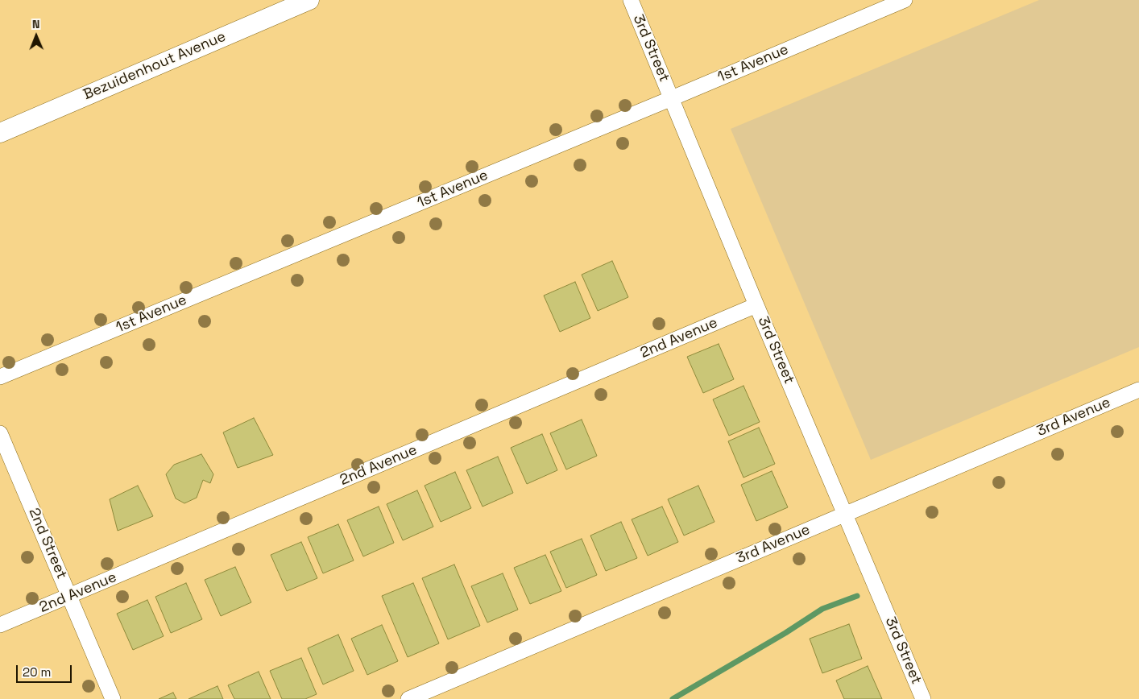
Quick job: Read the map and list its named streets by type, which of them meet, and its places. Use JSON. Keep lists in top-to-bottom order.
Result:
{
  "streets": {
    "street": [
      "3rd Street",
      "1st Avenue",
      "Bezuidenhout Avenue",
      "2nd Avenue",
      "3rd Avenue",
      "2nd Street"
    ]
  },
  "crossings": [
    ["3rd Street", "1st Avenue"],
    ["3rd Street", "2nd Avenue"],
    ["3rd Street", "3rd Avenue"],
    ["2nd Avenue", "2nd Street"]
  ],
  "scale_bar": "20 m",
  "north": "top"
}
